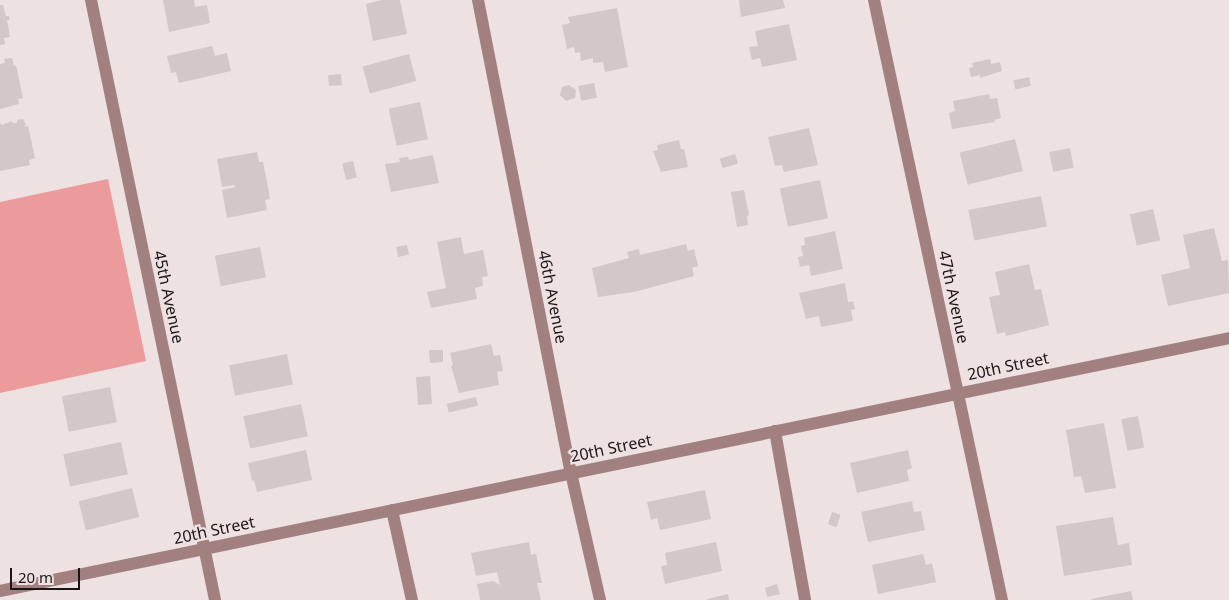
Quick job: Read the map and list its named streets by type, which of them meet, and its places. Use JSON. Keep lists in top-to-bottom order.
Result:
{
  "streets": {
    "street": [
      "45th Avenue",
      "46th Avenue",
      "47th Avenue",
      "20th Street"
    ]
  },
  "crossings": [
    ["45th Avenue", "20th Street"],
    ["46th Avenue", "20th Street"],
    ["47th Avenue", "20th Street"]
  ],
  "scale_bar": "20 m"
}
